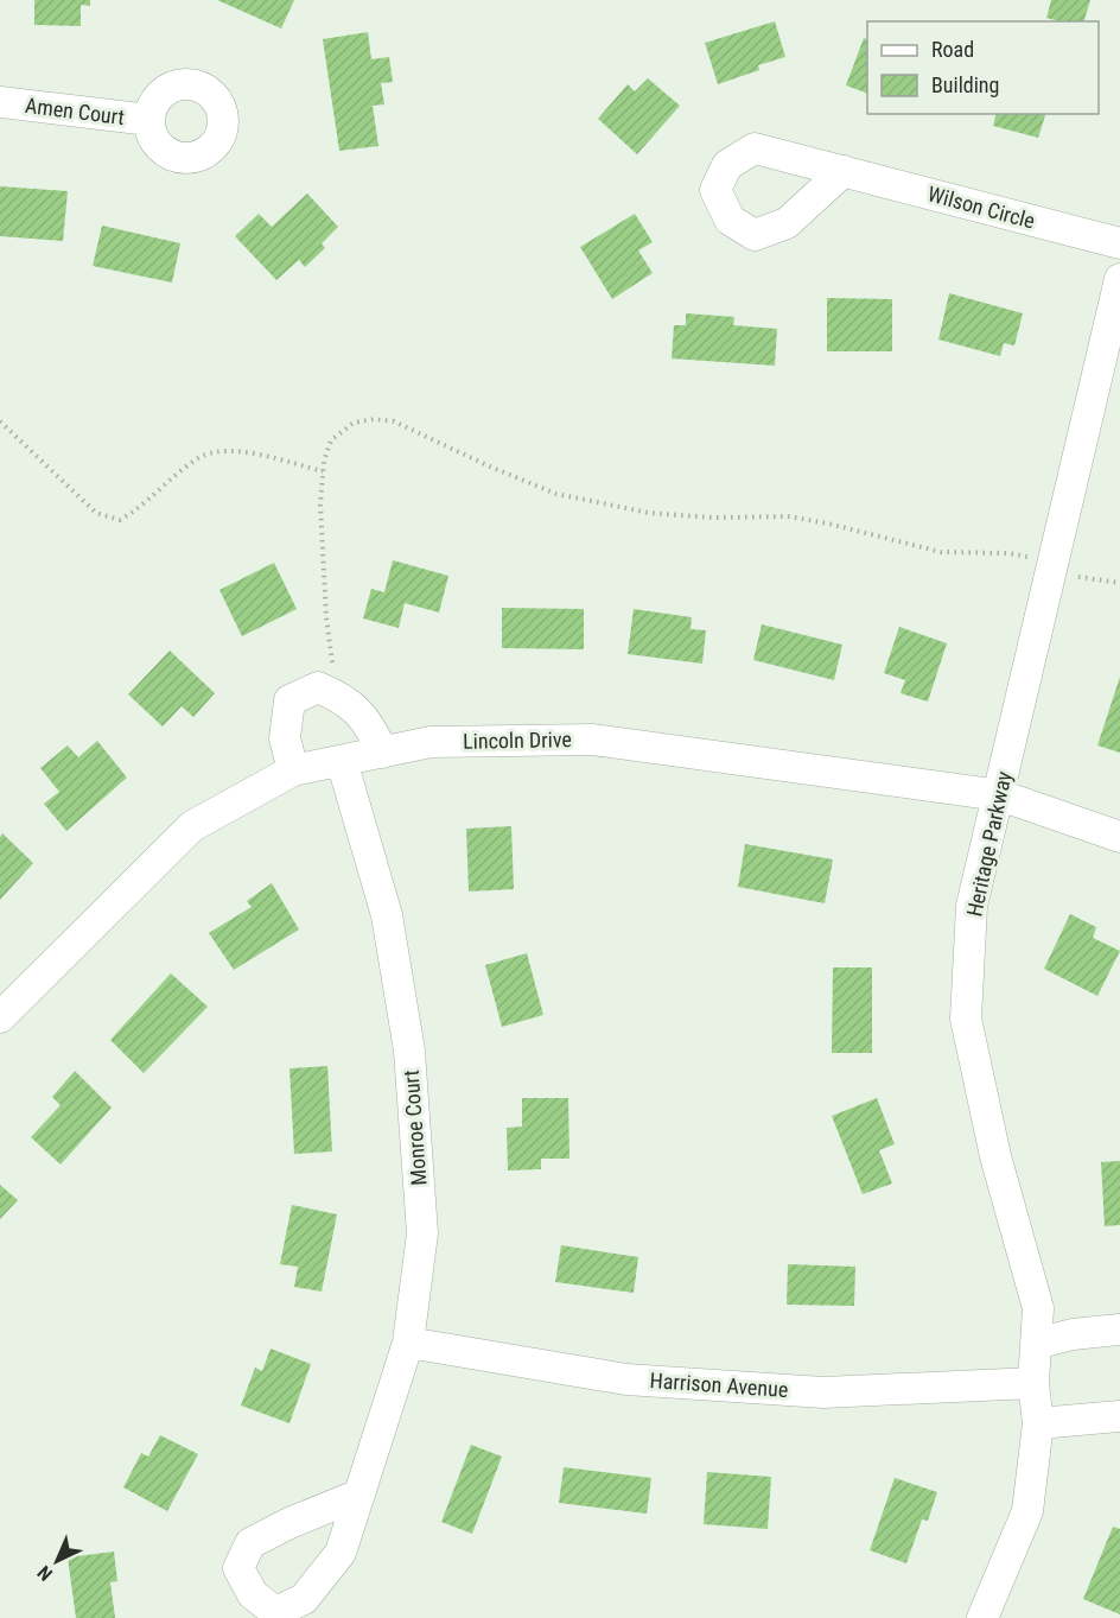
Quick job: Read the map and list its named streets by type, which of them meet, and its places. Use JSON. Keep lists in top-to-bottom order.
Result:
{
  "streets": {
    "street": [
      "Amen Court",
      "Wilson Circle",
      "Lincoln Drive",
      "Heritage Parkway",
      "Monroe Court",
      "Harrison Avenue"
    ]
  },
  "crossings": [
    ["Lincoln Drive", "Heritage Parkway"],
    ["Lincoln Drive", "Monroe Court"],
    ["Heritage Parkway", "Harrison Avenue"],
    ["Monroe Court", "Harrison Avenue"]
  ],
  "legend": ["Road", "Building"],
  "north": "bottom left"
}
